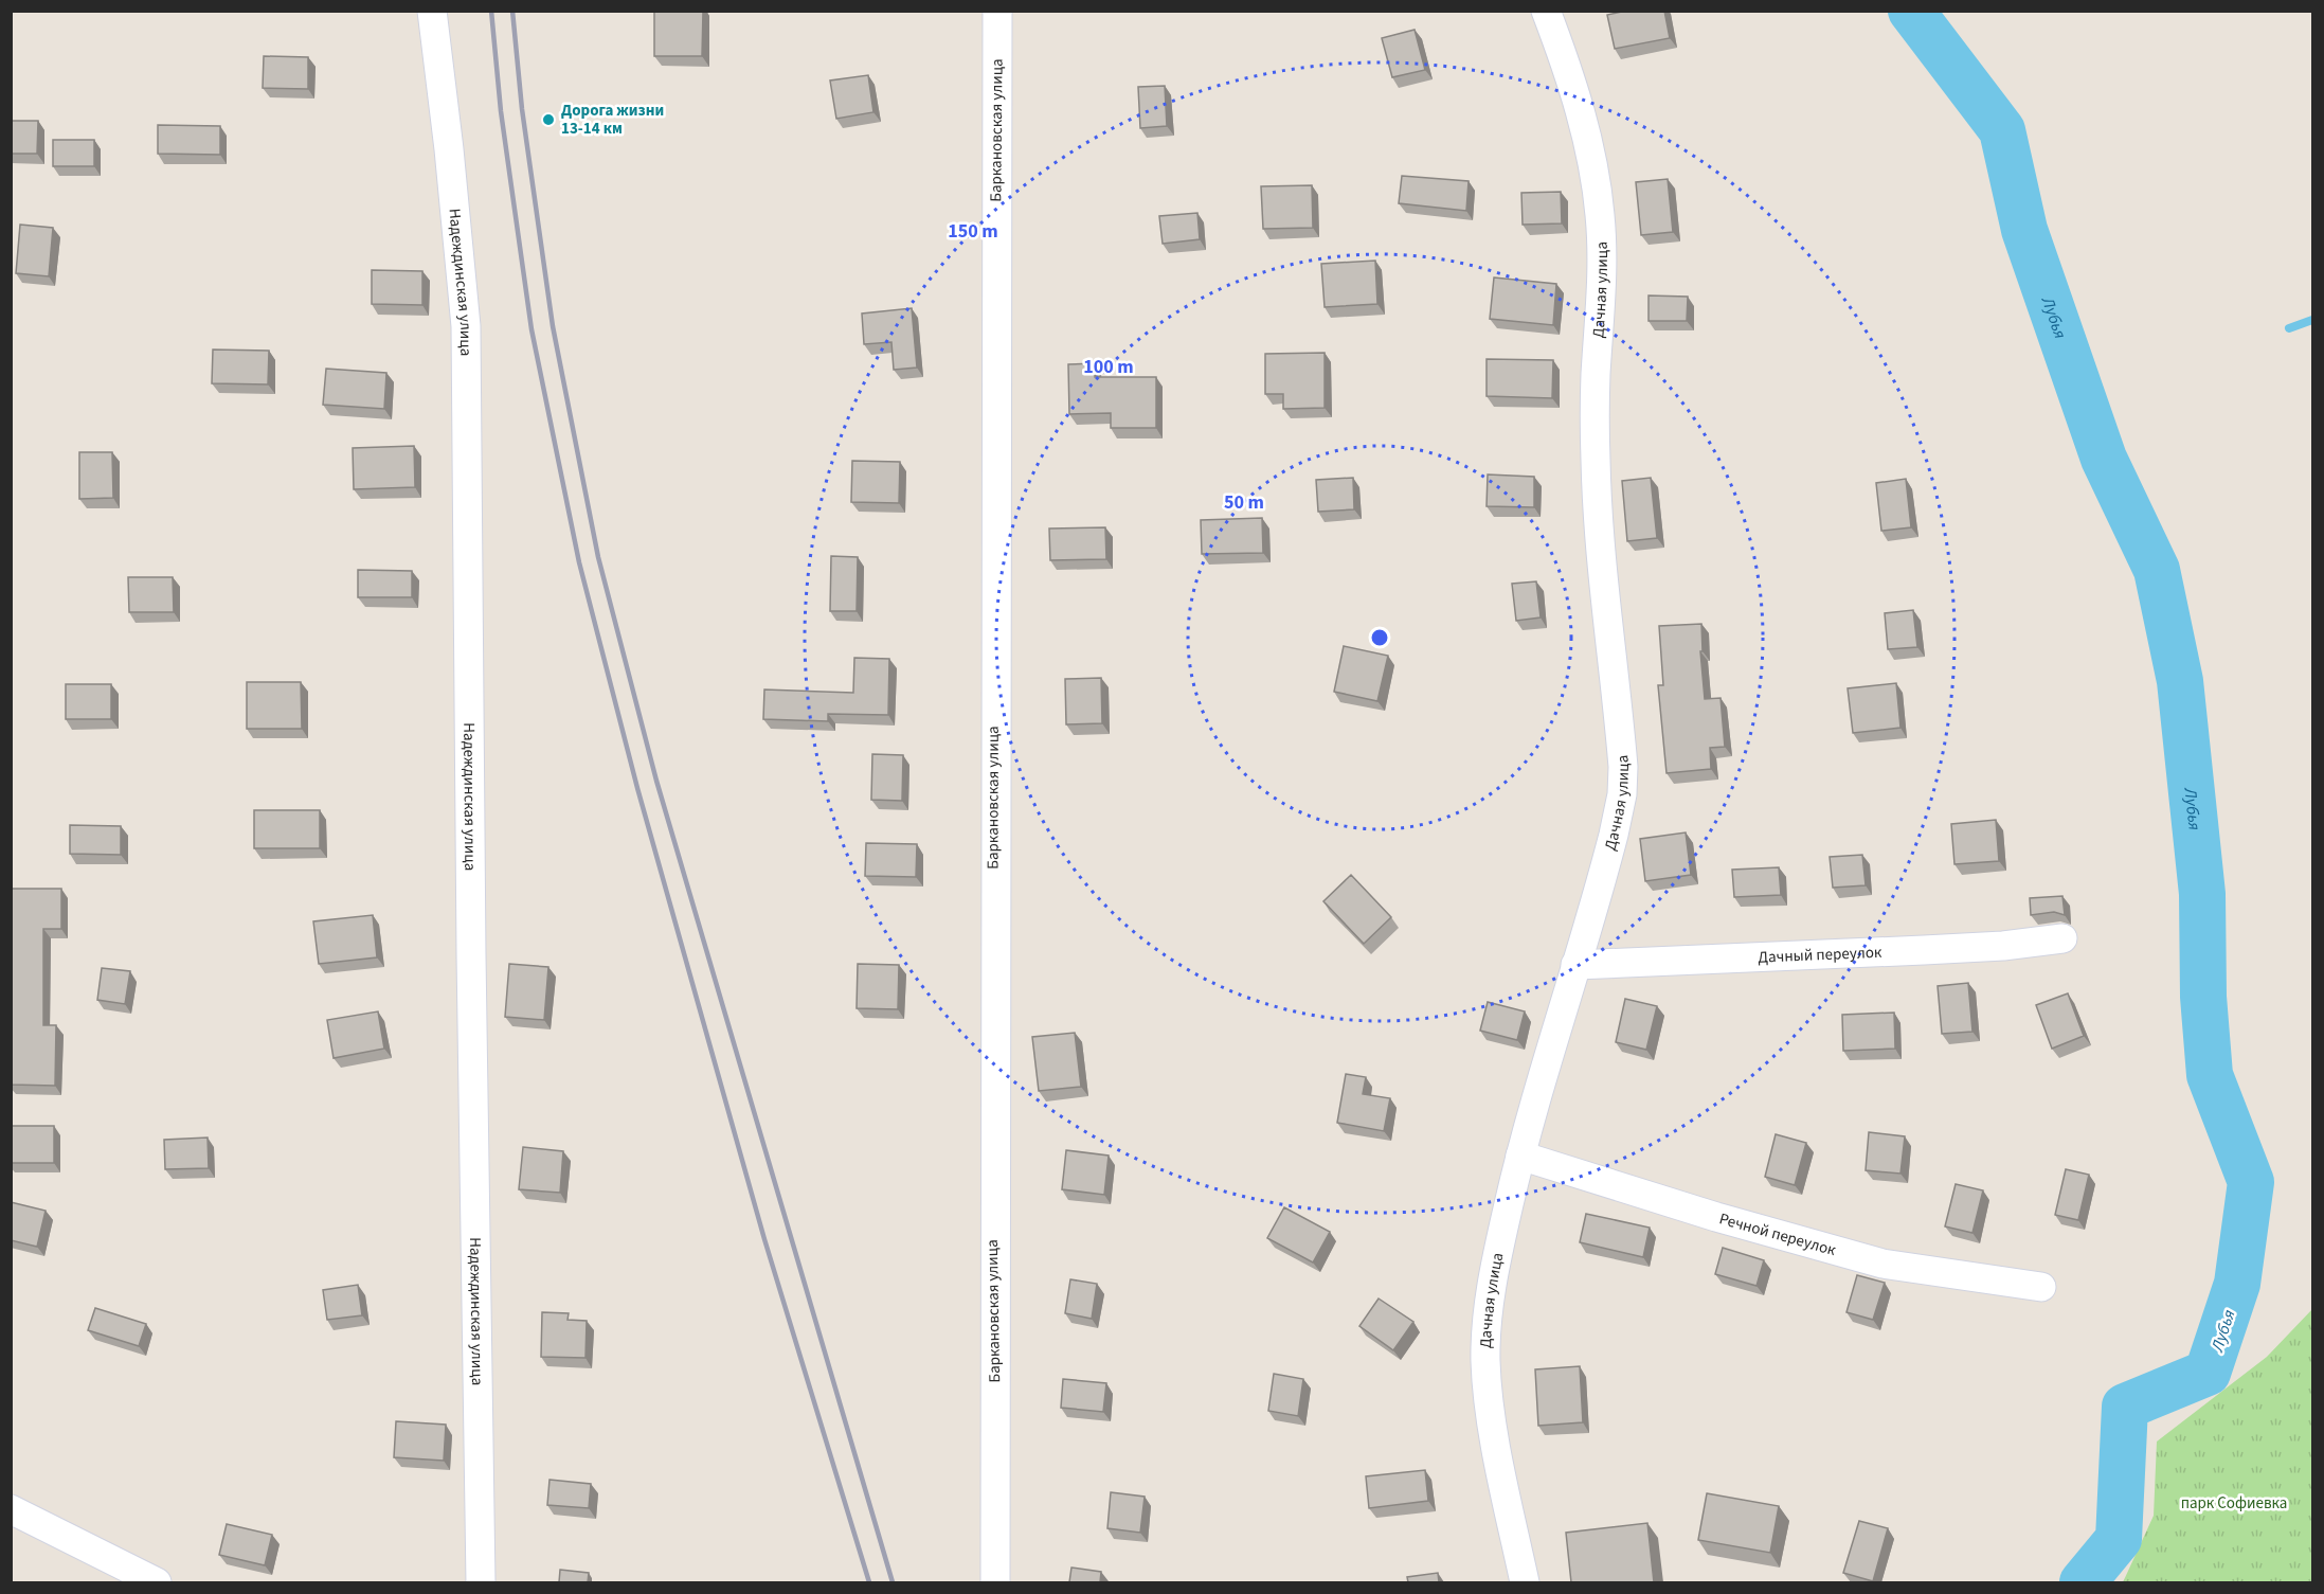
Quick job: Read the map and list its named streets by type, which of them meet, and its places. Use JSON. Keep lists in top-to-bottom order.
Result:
{
  "streets": {
    "street": [
      "Баркановская улица",
      "Надеждинская улица",
      "Дачная улица",
      "Дачный переулок",
      "Речной переулок"
    ]
  },
  "crossings": [
    ["Дачная улица", "Дачный переулок"],
    ["Дачная улица", "Речной переулок"]
  ],
  "water": ["Лубья"],
  "parks": ["парк Софиевка"],
  "places": ["Дорога жизни 13-14 км"],
  "rings": ["150 m", "100 m", "50 m"]
}
